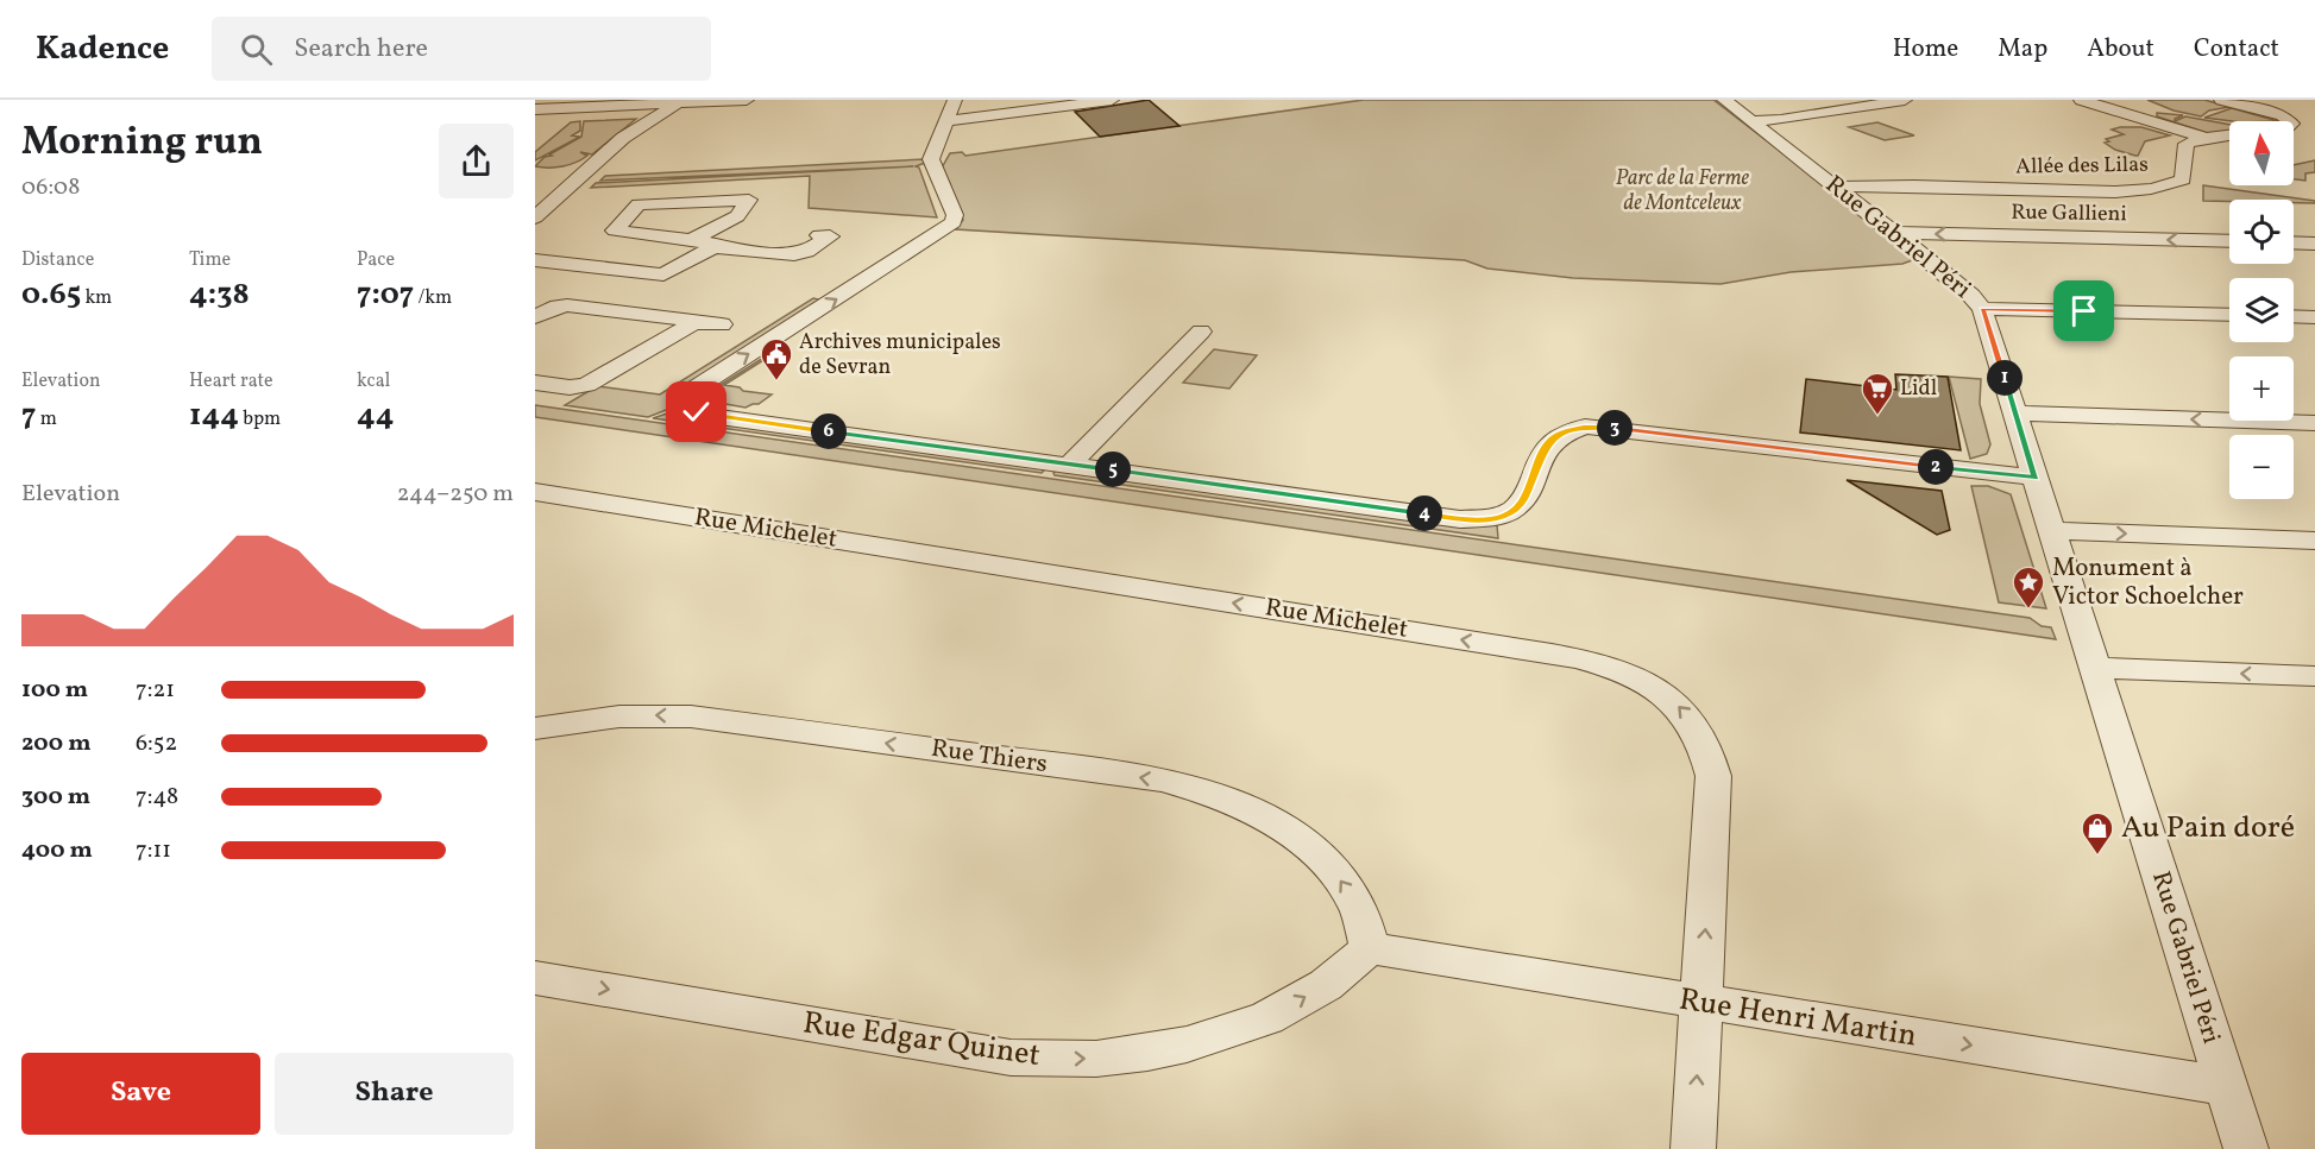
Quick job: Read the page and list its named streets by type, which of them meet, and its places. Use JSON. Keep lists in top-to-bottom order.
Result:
{
  "streets": {
    "street": [
      "Allée des Lilas",
      "Rue Gallieni",
      "Rue Gabriel Péri",
      "Rue Michelet",
      "Rue Thiers",
      "Rue Henri Martin",
      "Rue Edgar Quinet"
    ]
  },
  "crossings": [
    ["Allée des Lilas", "Rue Gabriel Péri"],
    ["Rue Gallieni", "Rue Gabriel Péri"],
    ["Rue Gabriel Péri", "Rue Henri Martin"],
    ["Rue Michelet", "Rue Henri Martin"],
    ["Rue Thiers", "Rue Henri Martin"],
    ["Rue Thiers", "Rue Edgar Quinet"],
    ["Rue Henri Martin", "Rue Edgar Quinet"]
  ],
  "one_way": [
    "Rue Michelet",
    "Rue Thiers",
    "Rue Henri Martin",
    "Rue Edgar Quinet"
  ],
  "parks": ["Parc de la Ferme de Montceleux"],
  "places": {
    "public building": ["Archives municipales de Sevran"],
    "supermarket": ["Lidl"],
    "place": ["Monument à Victor Schoelcher"],
    "shop": ["Au Pain doré"]
  },
  "north": "top",
  "page": {
    "header": "Kadence",
    "search": "Search here",
    "nav": [
      "Home",
      "Map",
      "About",
      "Contact"
    ],
    "heading": ["Morning run", "06:08"],
    "map_buttons": ["+", "−"],
    "stats": [
      ["Distance", "0.65 km"],
      ["Time", "4:38"],
      ["Pace", "7:07 /km"],
      ["Elevation", "7 m"],
      ["Heart rate", "144 bpm"],
      ["kcal", "44"]
    ],
    "pins": [
      "1",
      "3",
      "6",
      "2",
      "5",
      "4"
    ],
    "chart": ["Elevation", "244–250 m"],
    "list": [
      {
        "name": "100 m",
        "note": "7:21"
      },
      {
        "name": "200 m",
        "note": "6:52"
      },
      {
        "name": "300 m",
        "note": "7:48"
      },
      {
        "name": "400 m",
        "note": "7:11"
      }
    ],
    "buttons": ["Save", "Share"]
  }
}
